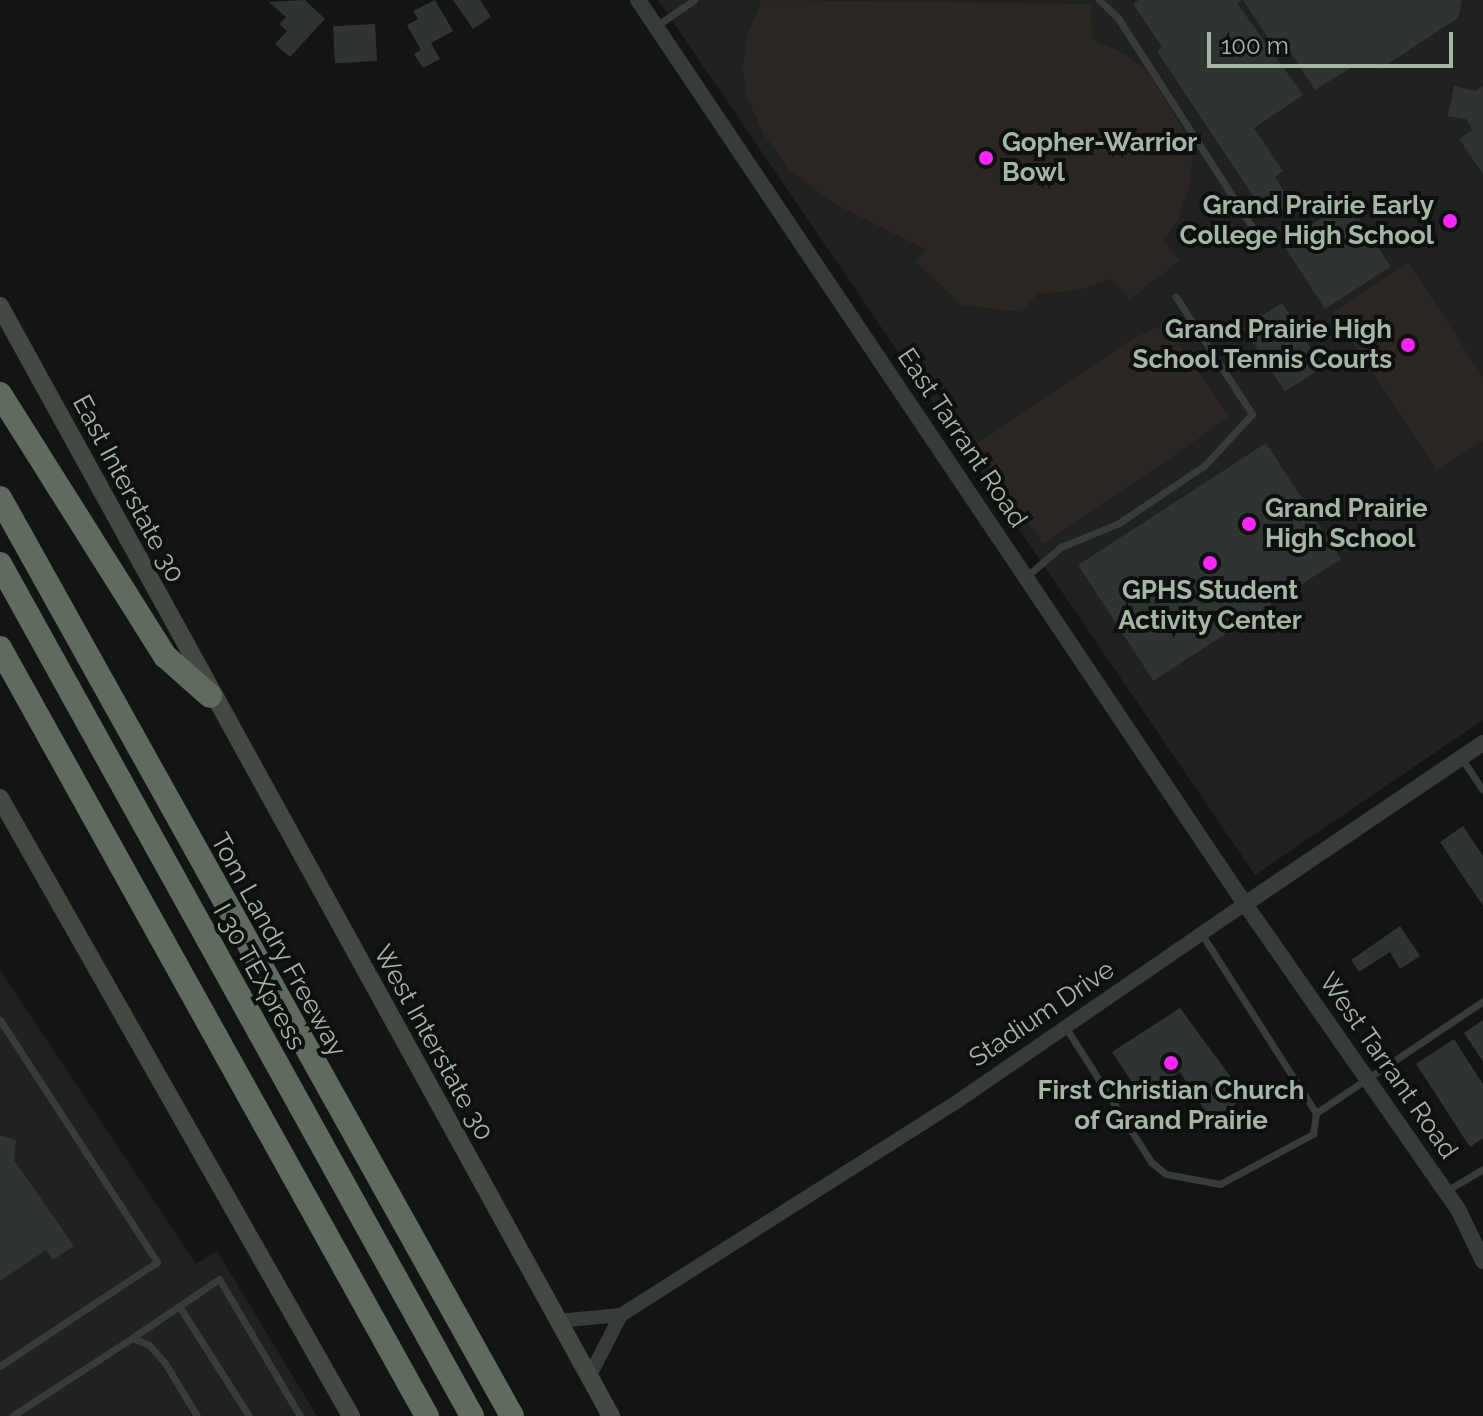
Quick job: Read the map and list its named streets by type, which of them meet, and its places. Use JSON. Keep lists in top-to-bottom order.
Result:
{
  "streets": {
    "highway": ["Tom Landry Freeway", "I 30 TEXpress"],
    "main road": ["East Interstate 30", "West Interstate 30"],
    "street": ["East Tarrant Road", "Stadium Drive", "West Tarrant Road"]
  },
  "crossings": [
    ["East Tarrant Road", "Stadium Drive"],
    ["East Tarrant Road", "West Tarrant Road"],
    ["East Interstate 30", "West Interstate 30"],
    ["Stadium Drive", "West Interstate 30"],
    ["Stadium Drive", "West Tarrant Road"]
  ],
  "places": [
    "Gopher-Warrior Bowl",
    "Grand Prairie Early College High School",
    "Grand Prairie High School Tennis Courts",
    "Grand Prairie High School",
    "GPHS Student Activity Center",
    "First Christian Church of Grand Prairie"
  ],
  "scale_bar": "100 m"
}
